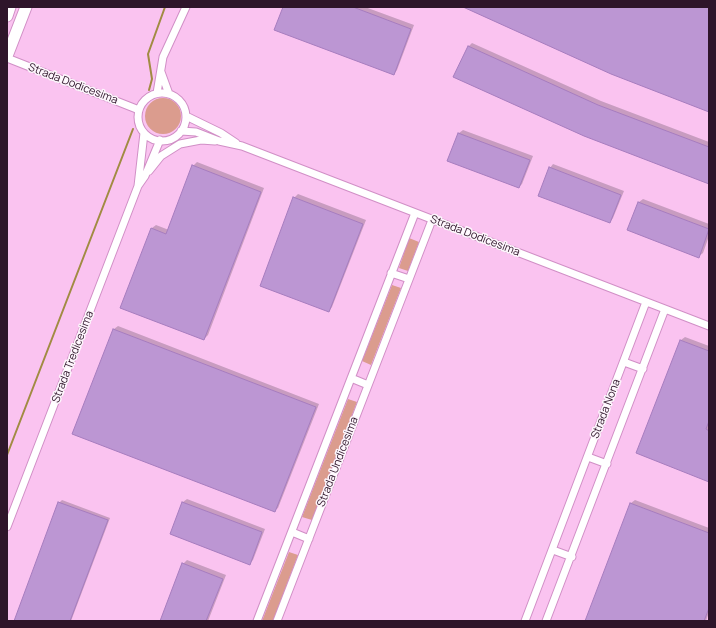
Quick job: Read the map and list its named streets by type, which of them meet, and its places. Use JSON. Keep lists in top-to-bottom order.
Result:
{
  "streets": {
    "street": [
      "Strada Dodicesima",
      "Strada Tredicesima",
      "Strada Nona",
      "Strada Undicesima"
    ]
  },
  "crossings": [
    ["Strada Dodicesima", "Strada Nona"],
    ["Strada Dodicesima", "Strada Undicesima"]
  ]
}
